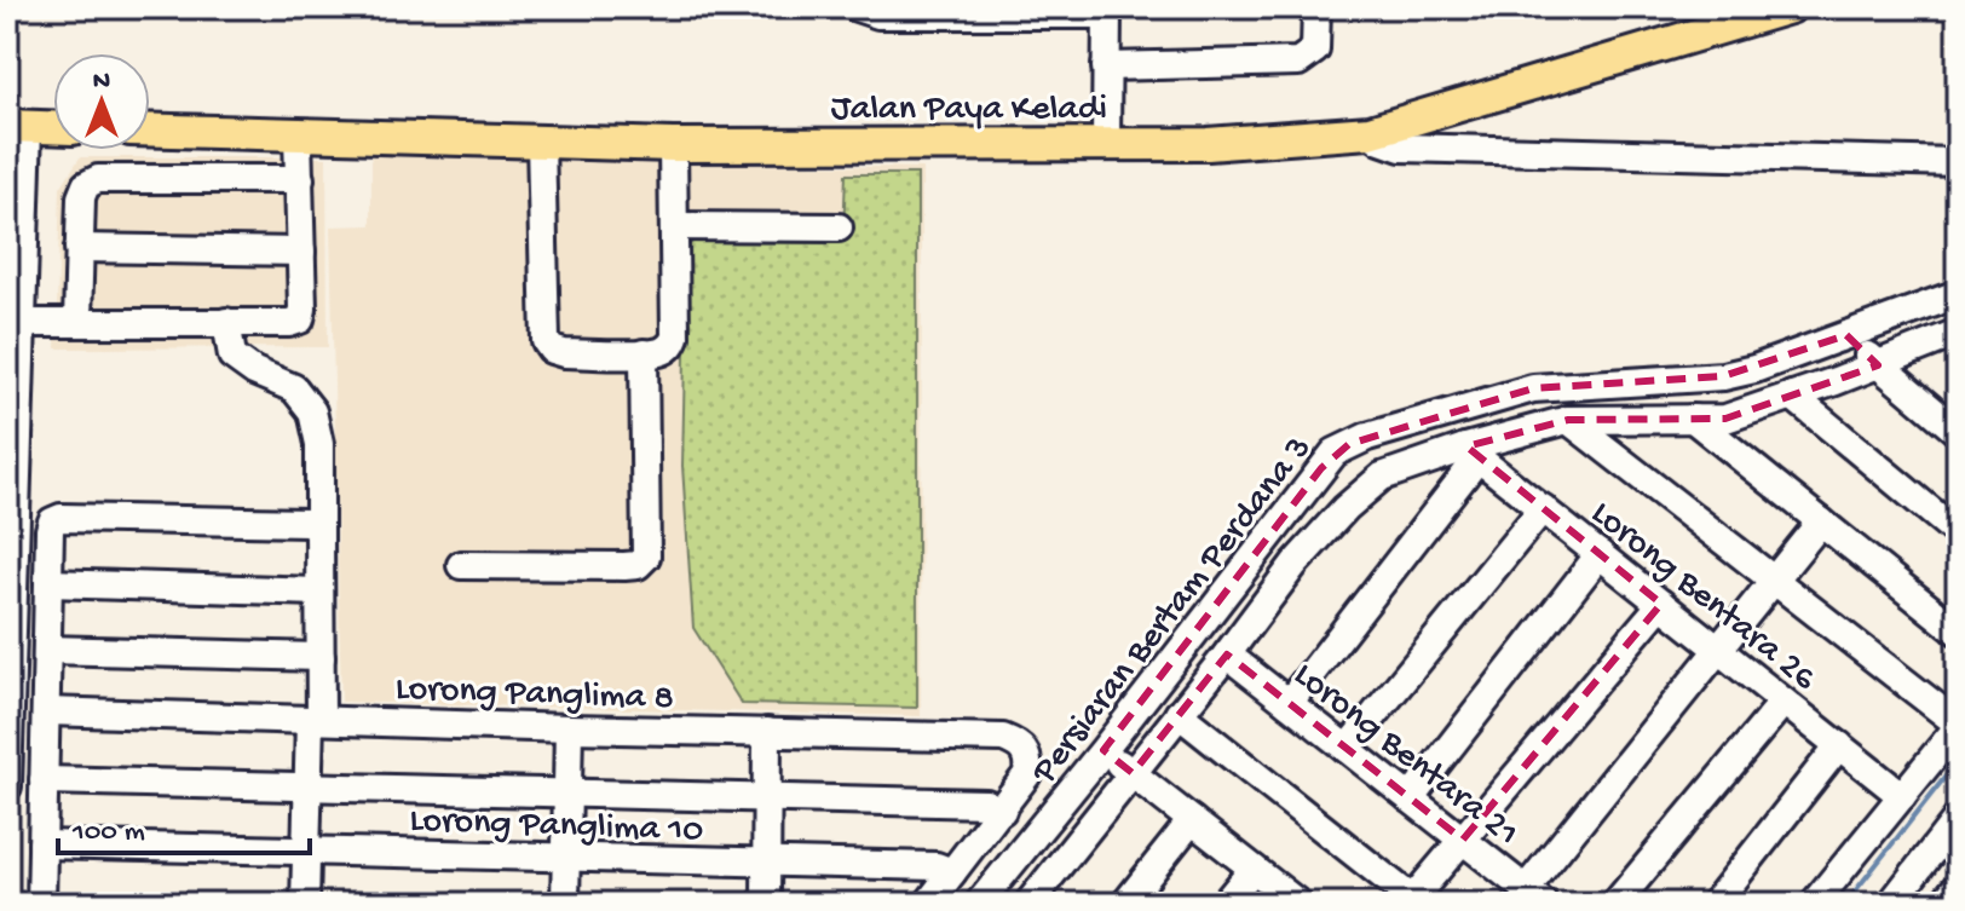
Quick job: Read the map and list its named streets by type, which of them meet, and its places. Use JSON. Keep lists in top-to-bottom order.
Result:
{
  "streets": {
    "main road": ["Jalan Paya Keladi"],
    "street": [
      "Lorong Bentara 26",
      "Persiaran Bertam Perdana 3",
      "Lorong Panglima 8",
      "Lorong Bentara 21",
      "Lorong Panglima 10"
    ]
  },
  "scale_bar": "100 m",
  "north": "top"
}
